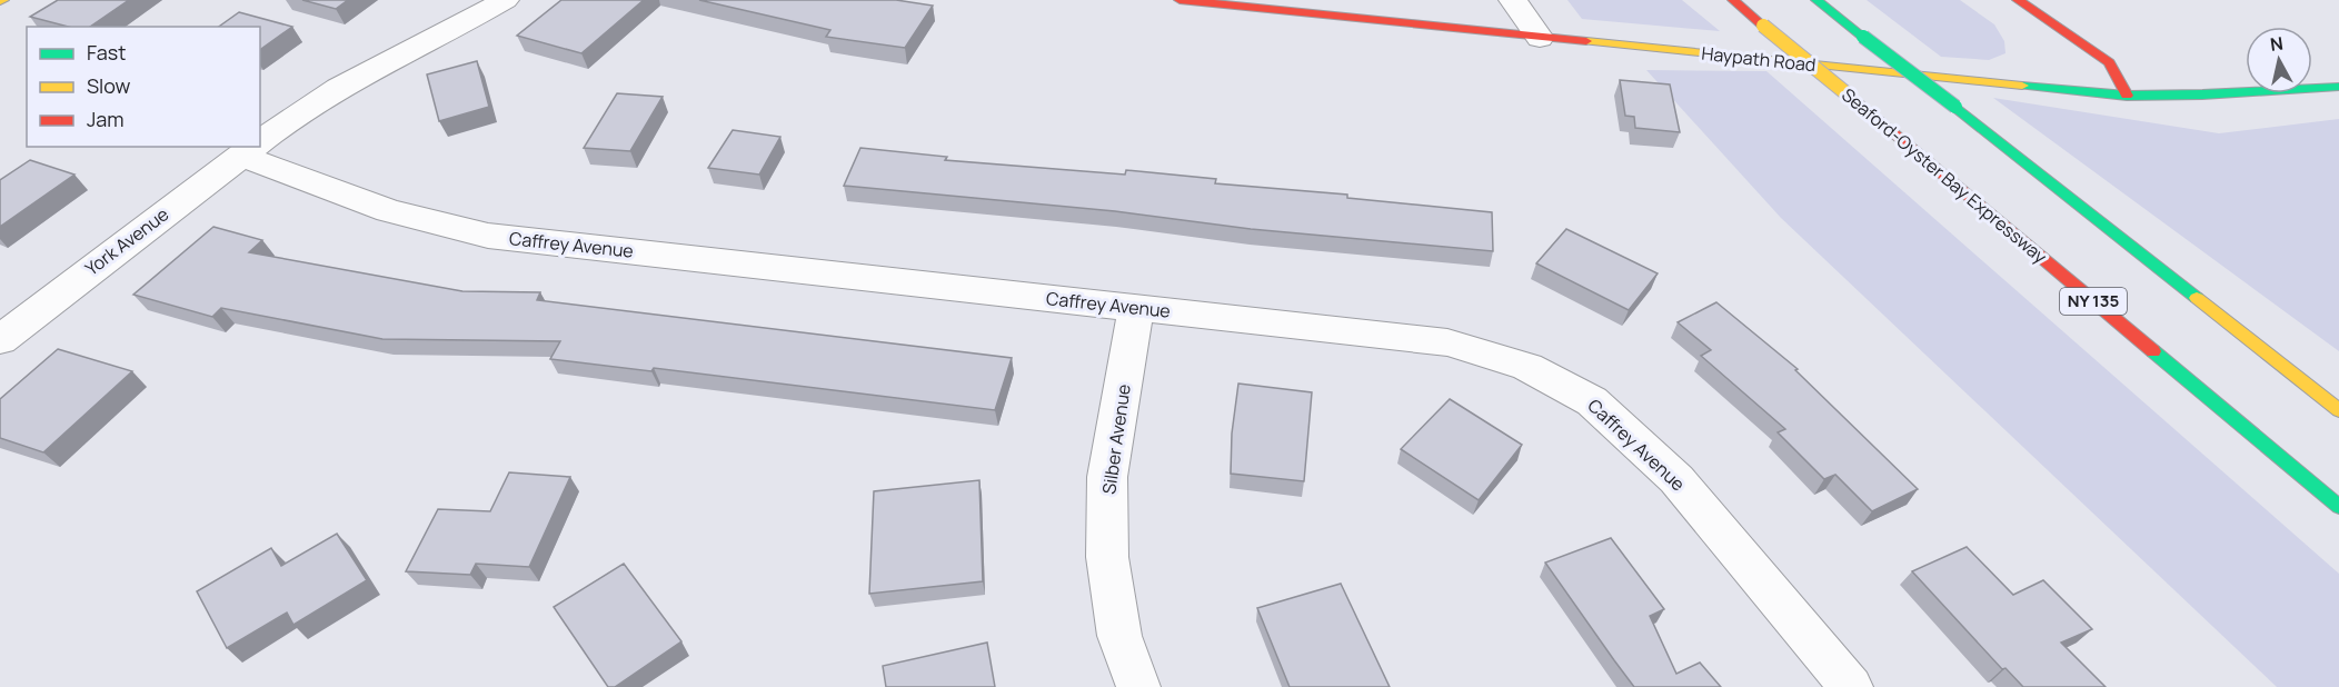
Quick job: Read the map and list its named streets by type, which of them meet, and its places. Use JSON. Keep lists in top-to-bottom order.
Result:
{
  "streets": {
    "main road": ["Haypath Road", "Seaford-Oyster Bay Expressway", "NY 135"],
    "street": ["York Avenue", "Caffrey Avenue", "Silber Avenue"]
  },
  "crossings": [
    ["York Avenue", "Caffrey Avenue"],
    ["Caffrey Avenue", "Silber Avenue"]
  ],
  "legend": ["Fast", "Slow", "Jam"],
  "north": "top"
}
